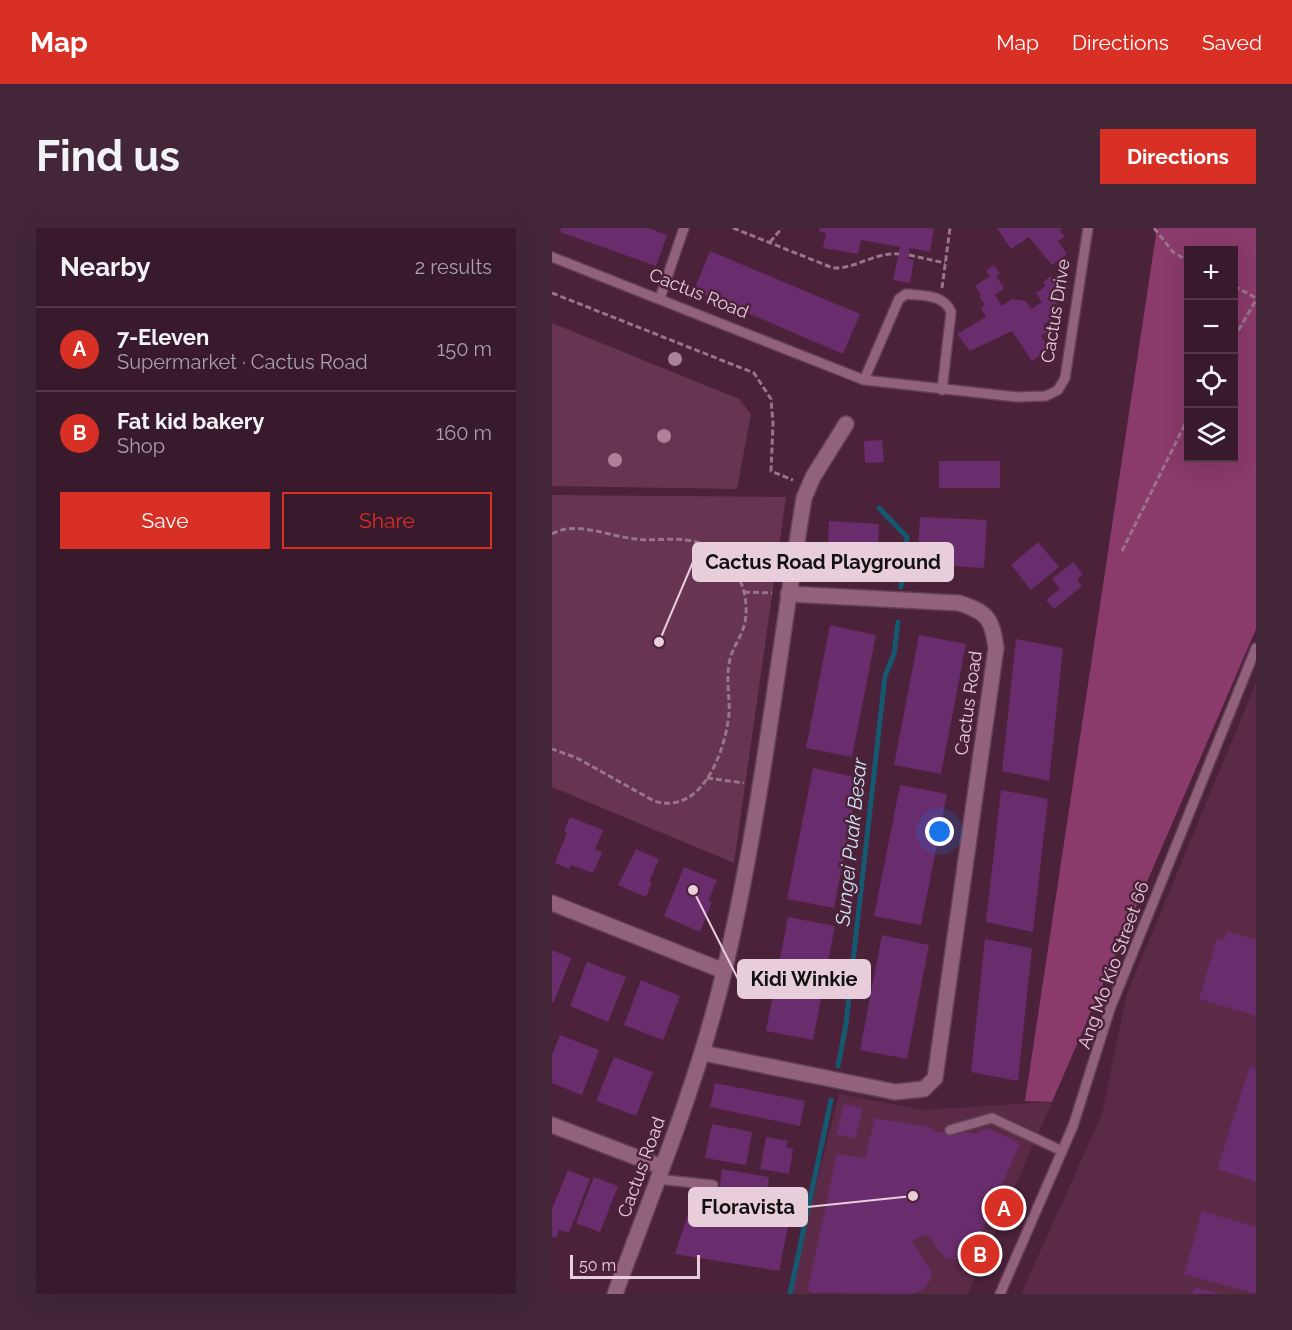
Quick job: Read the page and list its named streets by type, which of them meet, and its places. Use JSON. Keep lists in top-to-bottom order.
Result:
{
  "streets": {
    "street": ["Cactus Road"],
    "lane": ["Cactus Drive", "Ang Mo Kio Street 66"]
  },
  "crossings": [
    ["Cactus Road", "Cactus Drive"]
  ],
  "water": ["Sungei Puak Besar"],
  "places": ["Cactus Road Playground", "Kidi Winkie", "Floravista"],
  "scale_bar": "50 m",
  "page": {
    "header": "Map",
    "nav": ["Map", "Directions", "Saved"],
    "buttons": [
      "Directions",
      ["Save", "Share"]
    ],
    "title": "Find us",
    "heading": ["Nearby", "2 results"],
    "map_buttons": ["+", "−"],
    "list": [
      {
        "mark": "A",
        "name": "7-Eleven",
        "note": "Supermarket · Cactus Road",
        "value": "150 m"
      },
      {
        "mark": "B",
        "name": "Fat kid bakery",
        "note": "Shop",
        "value": "160 m"
      }
    ],
    "pins": ["A", "B"],
    "scale": "50 m"
  }
}
